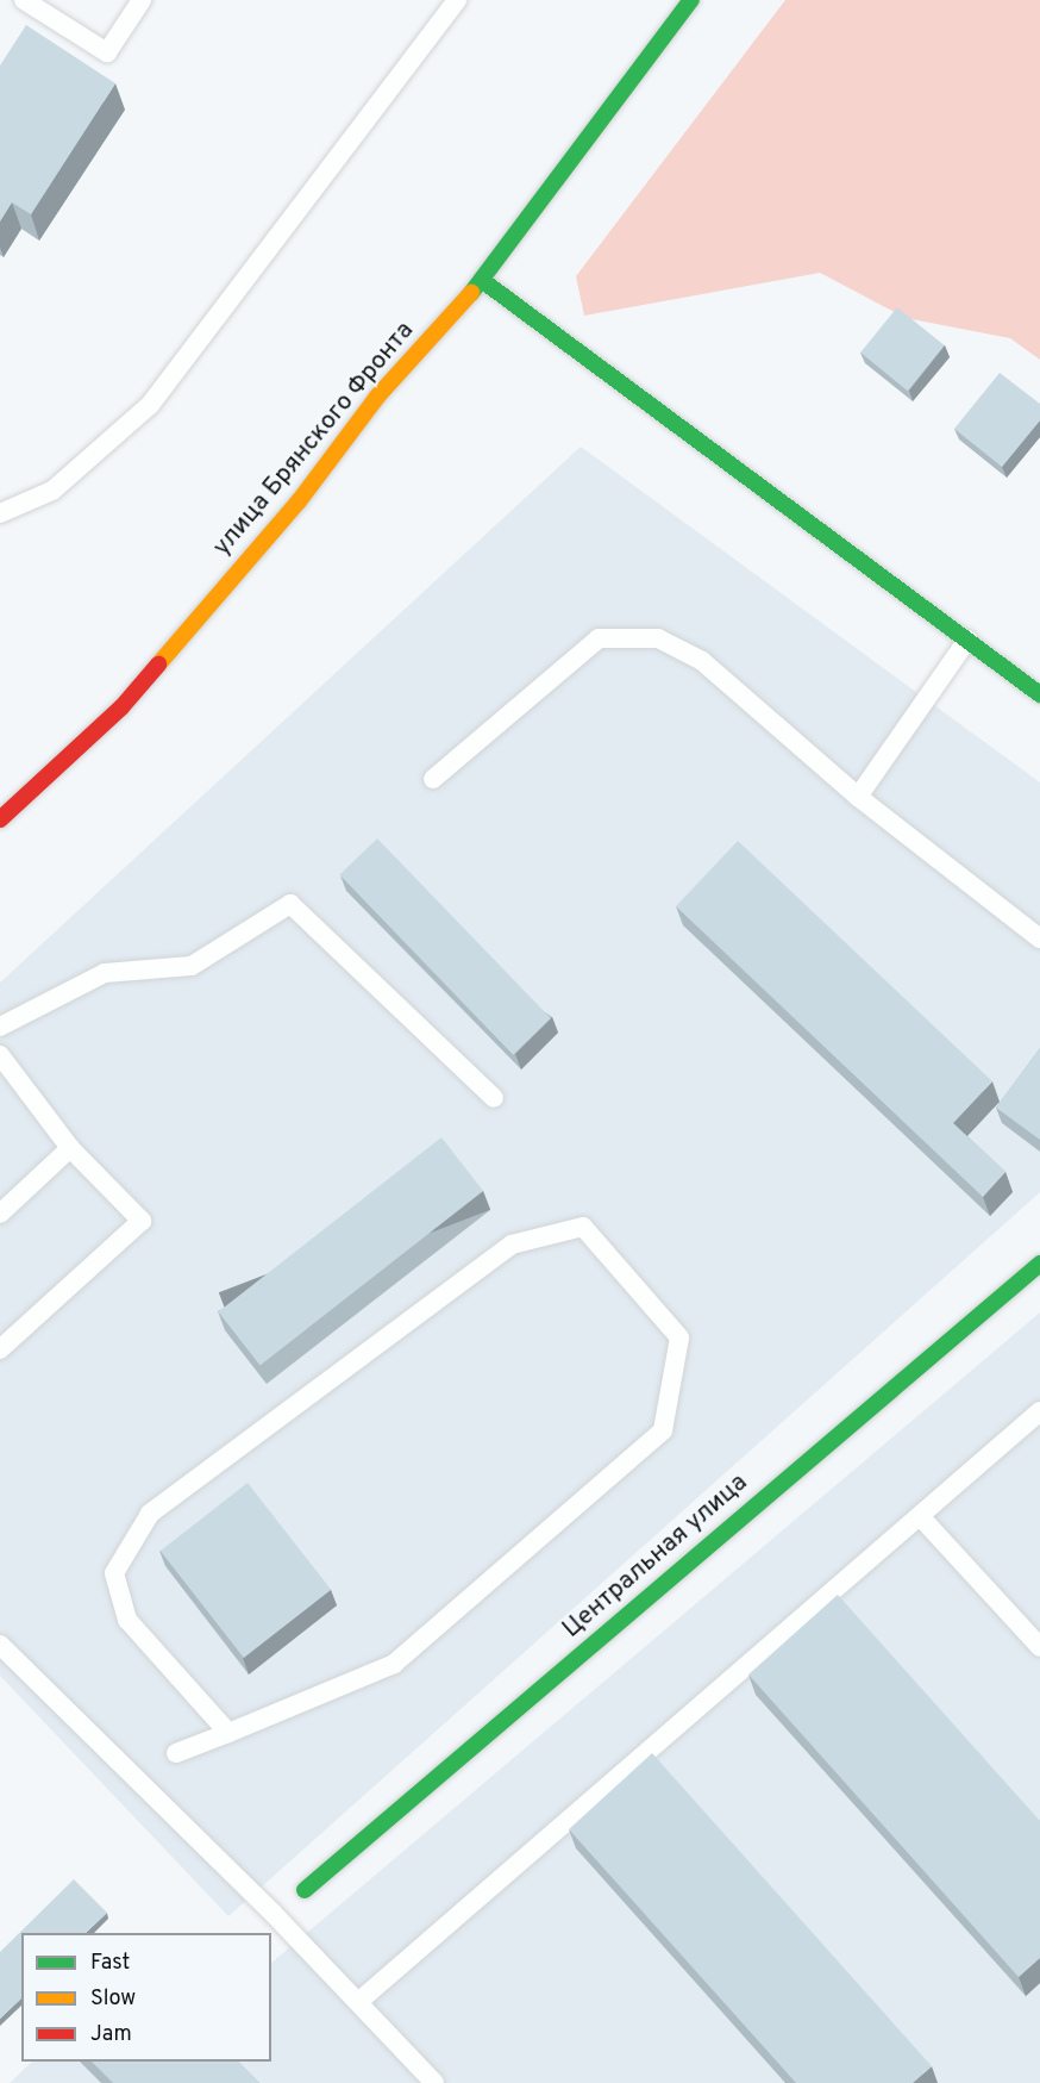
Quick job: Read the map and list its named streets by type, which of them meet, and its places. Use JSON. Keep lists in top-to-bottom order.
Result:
{
  "streets": {
    "street": ["улица Брянского Фронта", "Центральная улица"]
  },
  "legend": ["Fast", "Slow", "Jam"]
}
